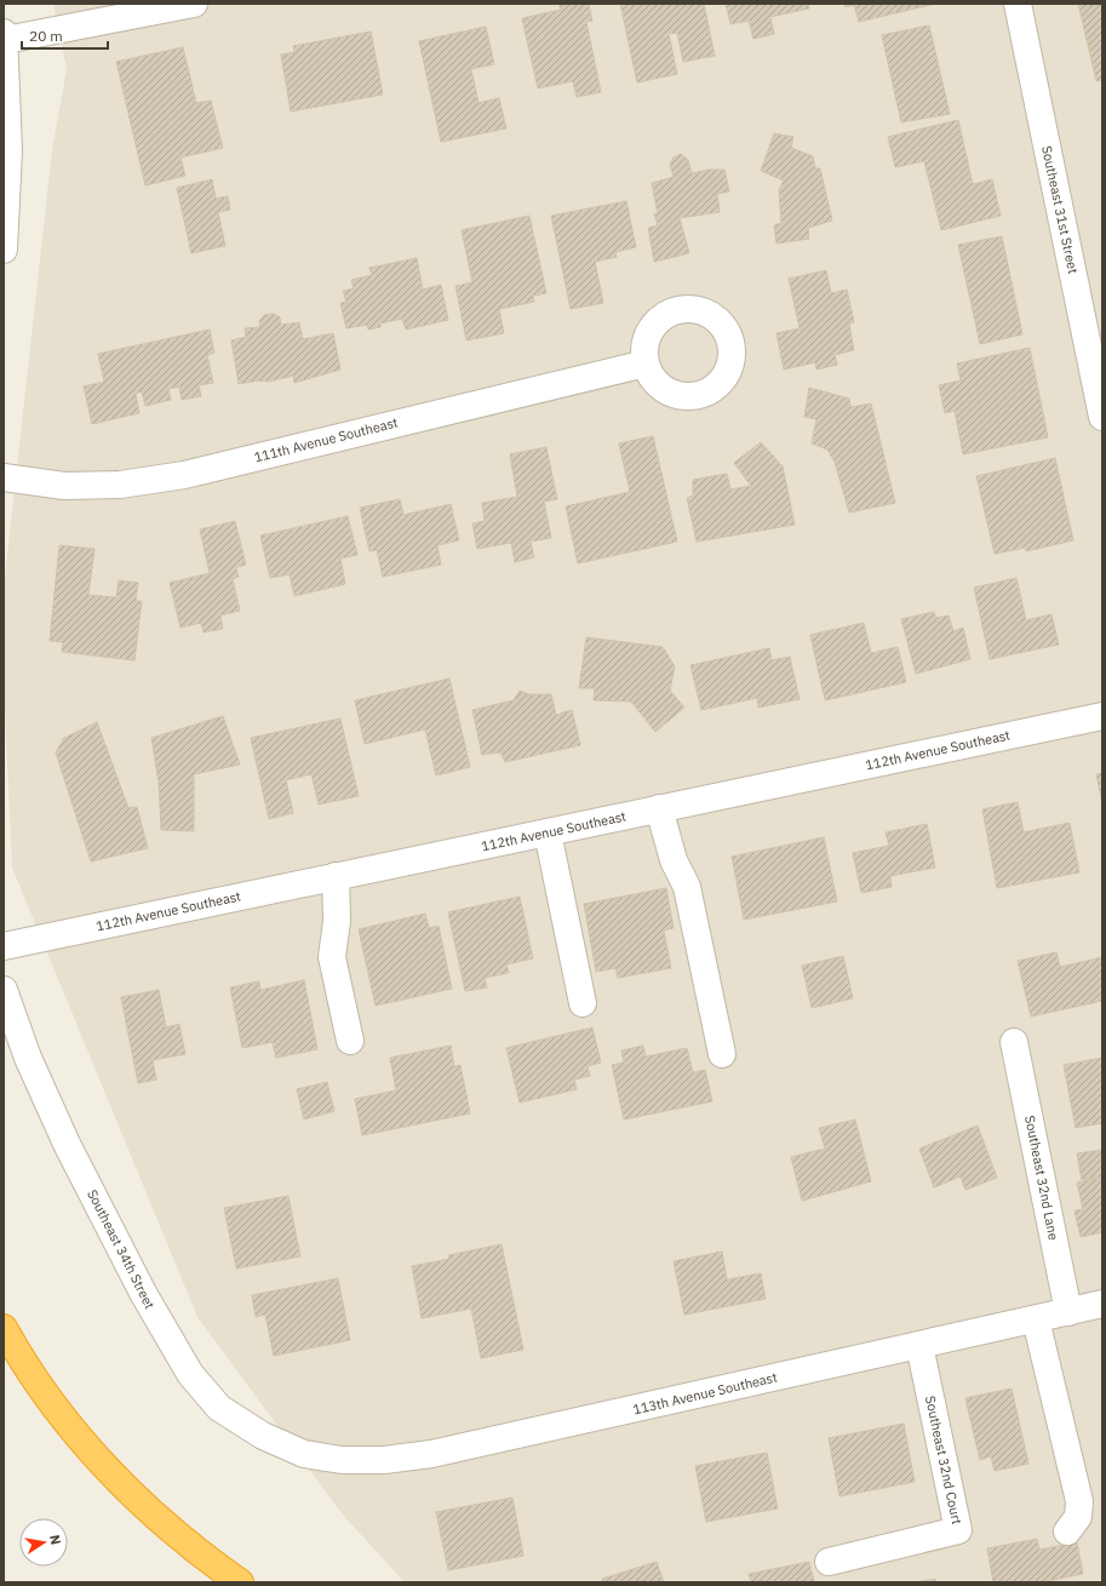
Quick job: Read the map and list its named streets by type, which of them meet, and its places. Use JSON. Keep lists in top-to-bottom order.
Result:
{
  "streets": {
    "street": [
      "Southeast 31st Street",
      "111th Avenue Southeast",
      "112th Avenue Southeast",
      "Southeast 32nd Lane",
      "Southeast 34th Street",
      "113th Avenue Southeast",
      "Southeast 32nd Court"
    ]
  },
  "crossings": [
    ["Southeast 32nd Lane", "113th Avenue Southeast"],
    ["Southeast 34th Street", "113th Avenue Southeast"],
    ["113th Avenue Southeast", "Southeast 32nd Court"]
  ],
  "scale_bar": "20 m",
  "north": "right"
}
